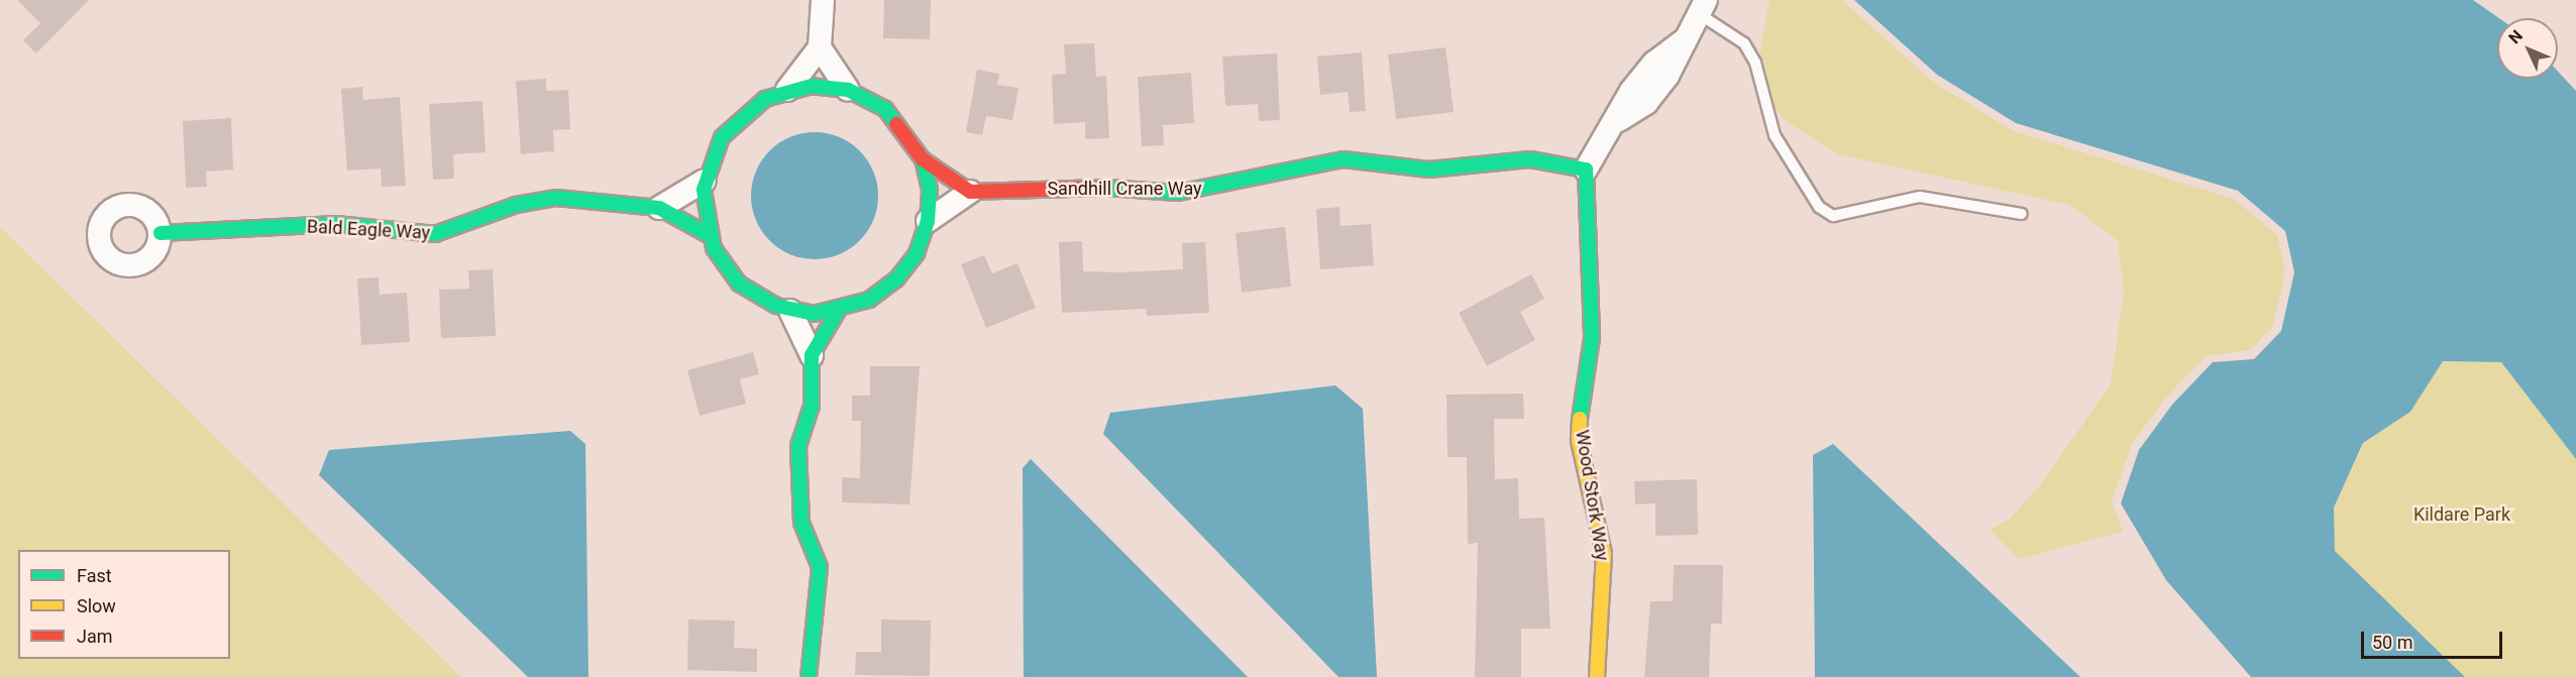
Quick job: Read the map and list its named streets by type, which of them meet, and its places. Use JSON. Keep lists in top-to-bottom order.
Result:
{
  "streets": {
    "street": ["Sandhill Crane Way", "Bald Eagle Way", "Wood Stork Way"]
  },
  "crossings": [
    ["Sandhill Crane Way", "Wood Stork Way"]
  ],
  "parks": ["Kildare Park"],
  "legend": ["Fast", "Slow", "Jam"],
  "scale_bar": "50 m",
  "north": "top left"
}
